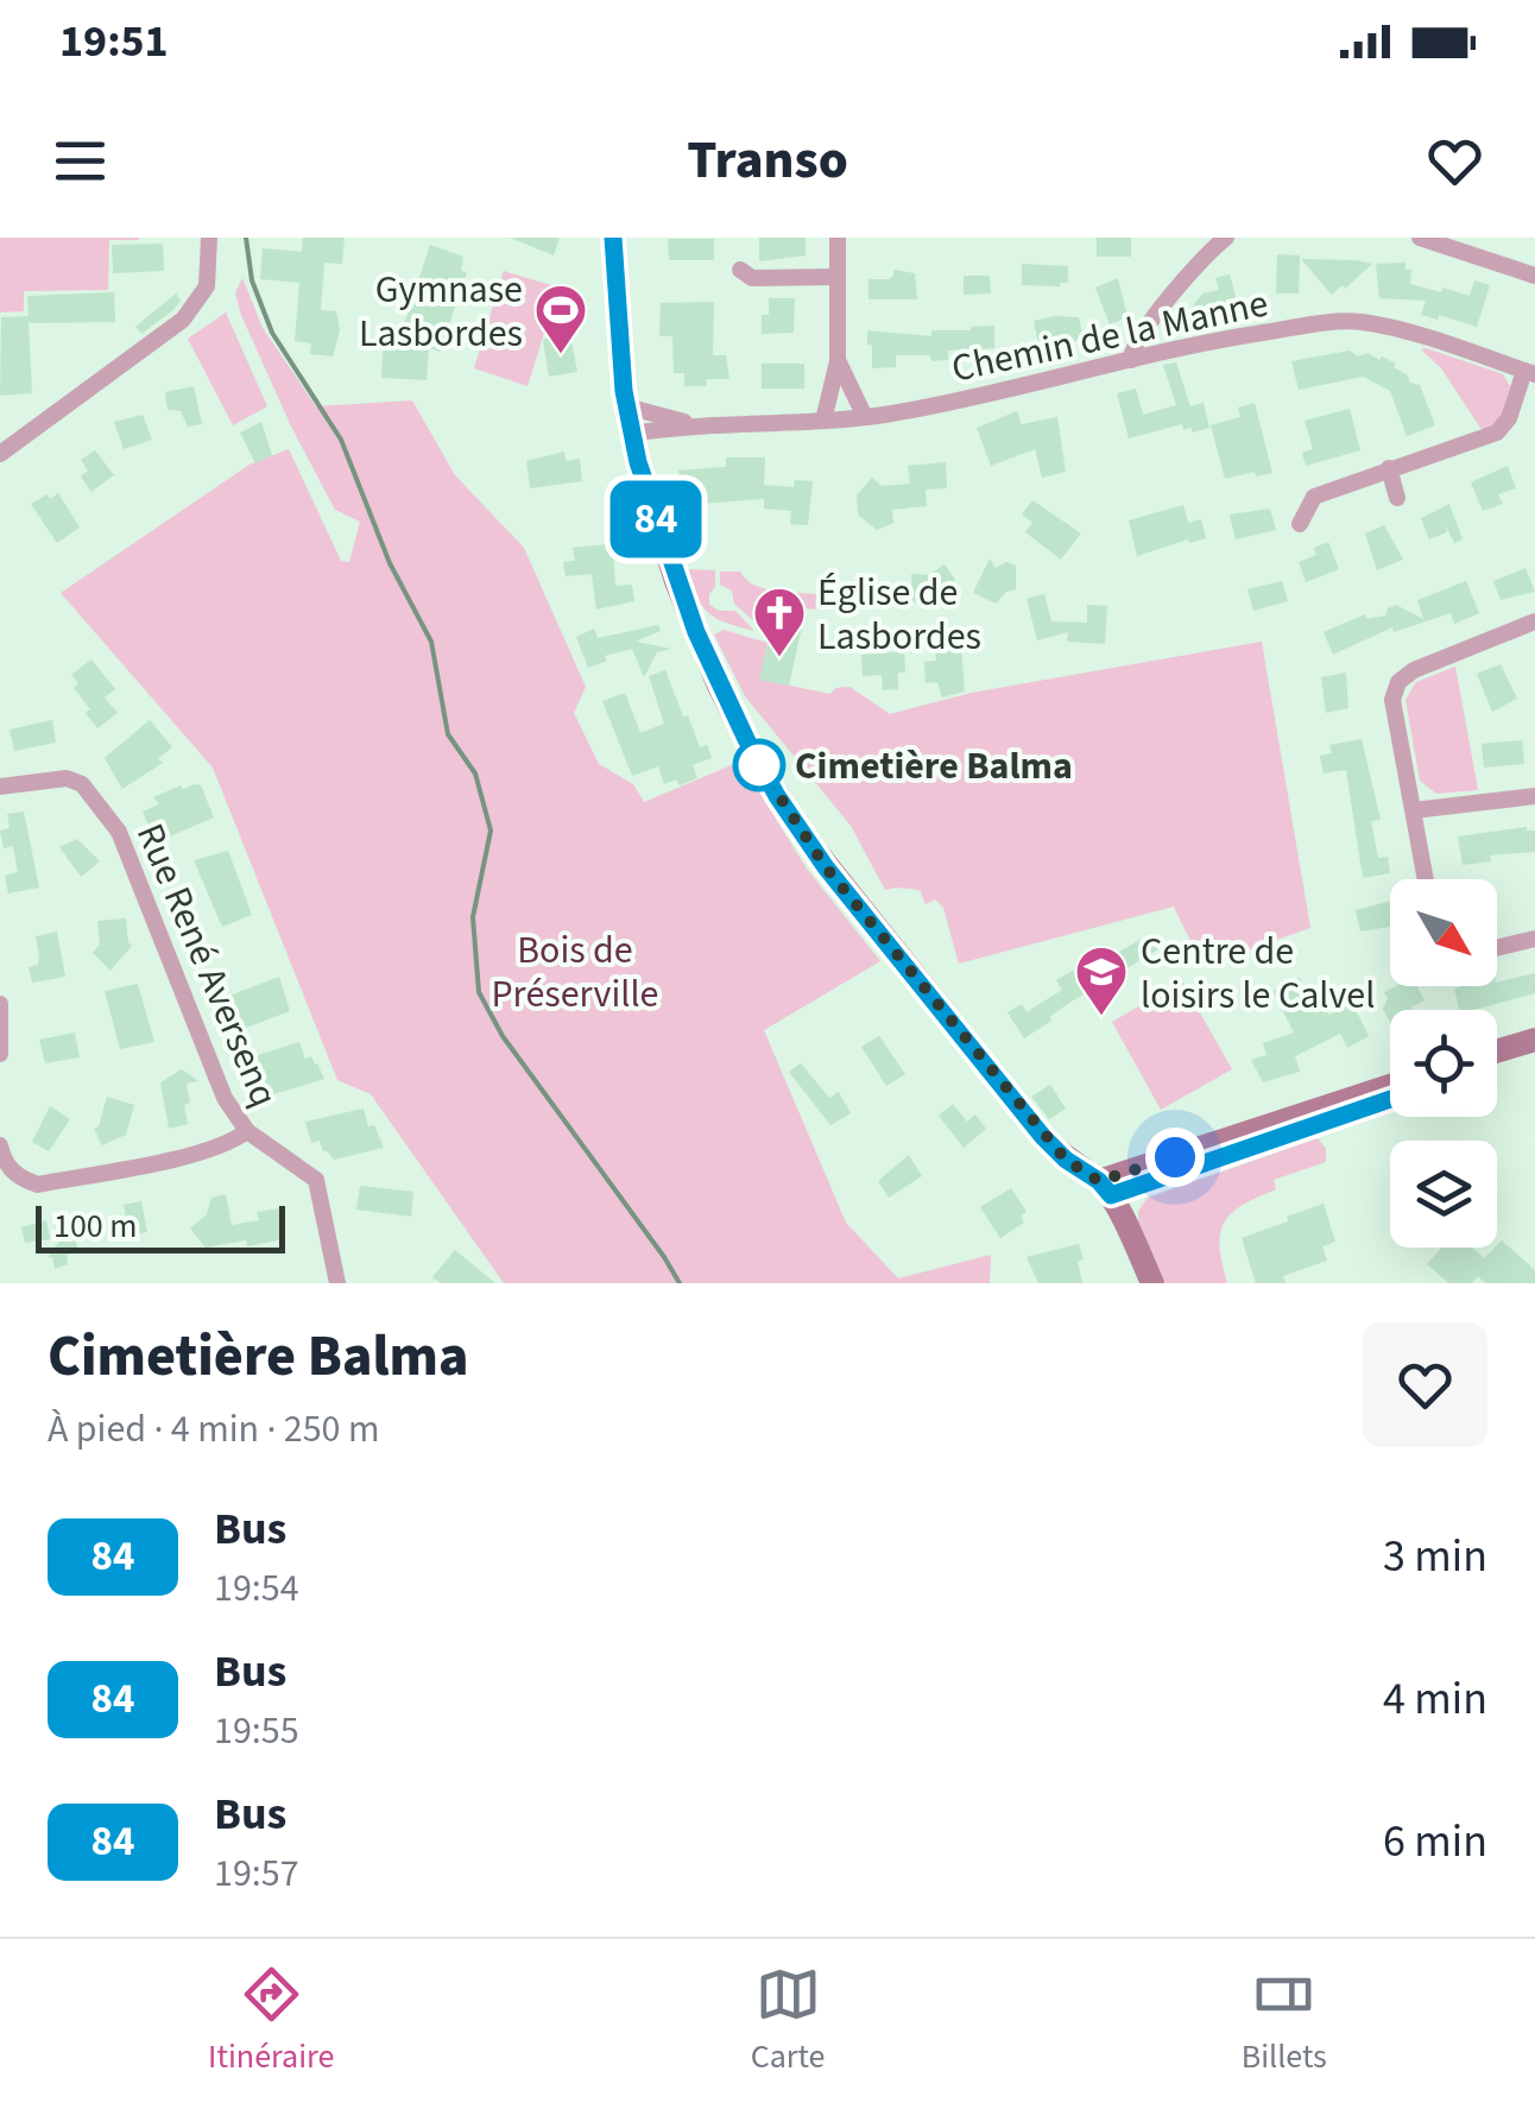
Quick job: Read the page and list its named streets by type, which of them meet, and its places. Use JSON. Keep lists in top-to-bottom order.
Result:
{
  "streets": {
    "street": ["Chemin de la Manne", "Rue René Aversenq"]
  },
  "parks": ["Bois de Préserville"],
  "places": {
    "sports": ["Gymnase Lasbordes"],
    "church": ["Église de Lasbordes"],
    "other": ["Cimetière Balma"],
    "school or university": ["Centre de loisirs le Calvel"]
  },
  "lines": ["bus line 84"],
  "scale_bar": "100 m",
  "north": "bottom right",
  "page": {
    "status": "19:51",
    "header": "Transo",
    "on_map": "84",
    "scale": "100 m",
    "heading": ["Cimetière Balma", "À pied · 4 min · 250 m"],
    "list": [
      {
        "mark": "84",
        "name": "Bus",
        "note": "19:54",
        "value": "3 min"
      },
      {
        "mark": "84",
        "name": "Bus",
        "note": "19:55",
        "value": "4 min"
      },
      {
        "mark": "84",
        "name": "Bus",
        "note": "19:57",
        "value": "6 min"
      }
    ],
    "tabs": ["Itinéraire", "Carte", "Billets"]
  }
}
